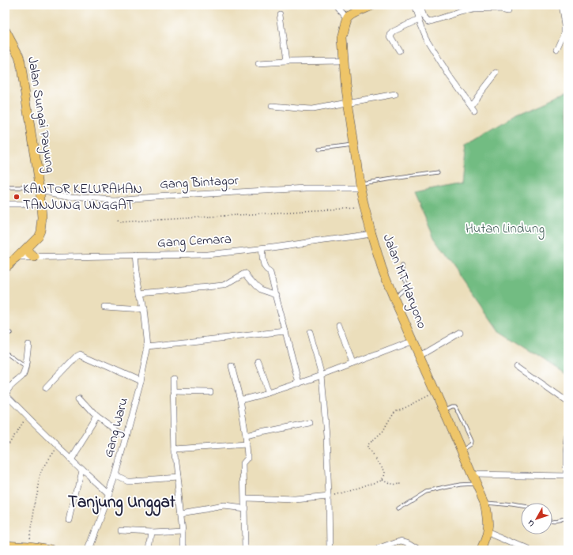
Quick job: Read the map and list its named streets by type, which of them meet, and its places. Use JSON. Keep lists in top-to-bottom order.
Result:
{
  "streets": {
    "main road": ["Jalan Sungai Payung", "Jalan MT Haryono"],
    "street": ["Gang Bintagor", "Gang Cemara", "Gang Waru"]
  },
  "crossings": [
    ["Jalan Sungai Payung", "Gang Bintagor"],
    ["Jalan Sungai Payung", "Gang Cemara"],
    ["Gang Bintagor", "Jalan MT Haryono"],
    ["Gang Cemara", "Jalan MT Haryono"]
  ],
  "districts": ["Tanjung Unggat"],
  "parks": ["Hutan Lindung"],
  "places": ["KANTOR KELURAHAN TANJUNG UNGGAT"],
  "north": "bottom left"
}
